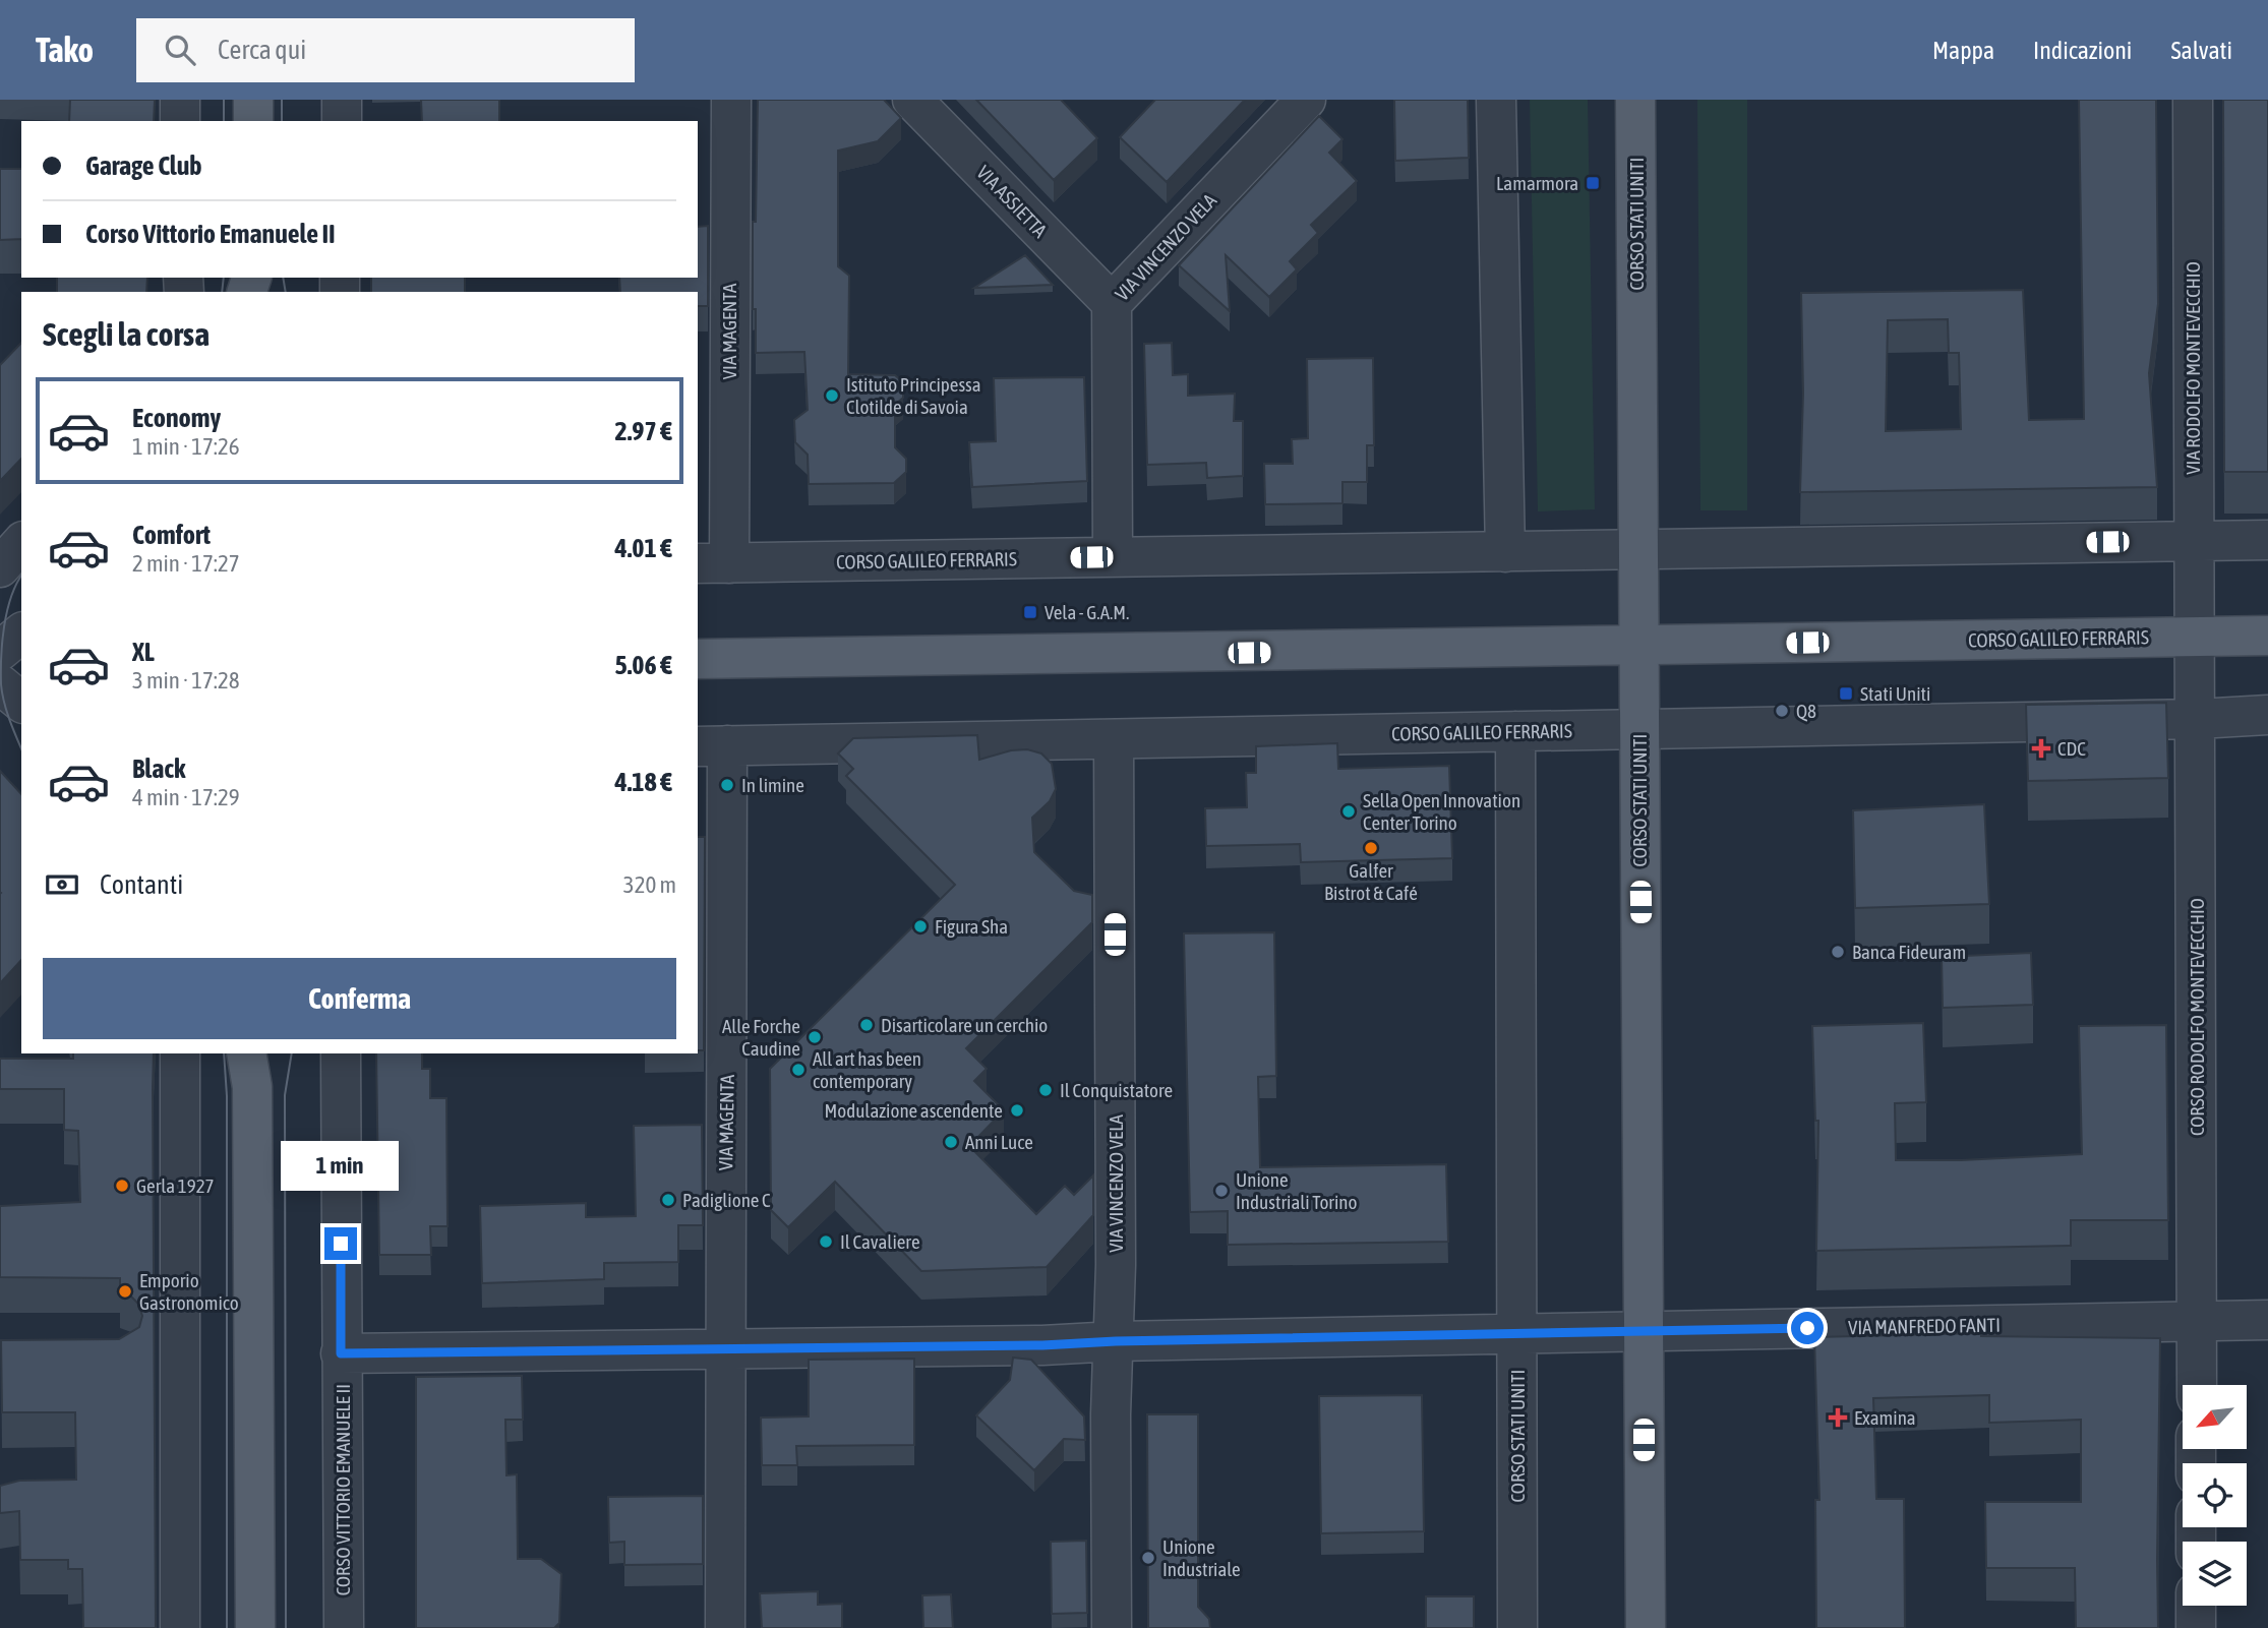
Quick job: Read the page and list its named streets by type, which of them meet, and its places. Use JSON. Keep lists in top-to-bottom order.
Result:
{
  "streets": {
    "main road": ["CORSO STATI UNITI", "CORSO GALILEO FERRARIS"],
    "street": [
      "VIA ASSIETTA",
      "VIA VINCENZO VELA",
      "VIA MAGENTA",
      "VIA RODOLFO MONTEVECCHIO",
      "CORSO RODOLFO MONTEVECCHIO",
      "VIA MANFREDO FANTI",
      "CORSO VITTORIO EMANUELE II"
    ]
  },
  "crossings": [
    ["VIA ASSIETTA", "VIA VINCENZO VELA"],
    ["CORSO STATI UNITI", "CORSO GALILEO FERRARIS"],
    ["CORSO STATI UNITI", "VIA MANFREDO FANTI"],
    ["VIA VINCENZO VELA", "CORSO GALILEO FERRARIS"],
    ["VIA VINCENZO VELA", "VIA MANFREDO FANTI"],
    ["VIA MAGENTA", "CORSO GALILEO FERRARIS"],
    ["VIA MAGENTA", "VIA MANFREDO FANTI"],
    ["VIA RODOLFO MONTEVECCHIO", "CORSO GALILEO FERRARIS"],
    ["VIA RODOLFO MONTEVECCHIO", "CORSO RODOLFO MONTEVECCHIO"],
    ["CORSO GALILEO FERRARIS", "CORSO RODOLFO MONTEVECCHIO"],
    ["CORSO RODOLFO MONTEVECCHIO", "VIA MANFREDO FANTI"],
    ["VIA MANFREDO FANTI", "CORSO VITTORIO EMANUELE II"]
  ],
  "places": {
    "transit": ["Lamarmora", "Vela - G.A.M.", "Stati Uniti"],
    "other": [
      "Istituto Principessa Clotilde di Savoia",
      "Q8",
      "In limine",
      "Sella Open Innovation Center Torino",
      "Galfer Bistrot & Café",
      "Figura Sha",
      "Banca Fideuram",
      "Disarticolare un cerchio",
      "Alle Forche Caudine",
      "All art has been contemporary",
      "Il Conquistatore",
      "Modulazione ascendente",
      "Anni Luce",
      "Gerla 1927",
      "Unione Industriali Torino",
      "Padiglione C",
      "Il Cavaliere",
      "Emporio Gastronomico",
      "Unione Industriale"
    ],
    "health": ["CDC", "Examina"]
  },
  "north": "bottom left",
  "page": {
    "header": "Tako",
    "search": "Cerca qui",
    "nav": ["Mappa", "Indicazioni", "Salvati"],
    "banner": ["Garage Club", "Corso Vittorio Emanuele II"],
    "heading": "Scegli la corsa",
    "list": [
      {
        "name": "Economy",
        "note": "1 min · 17:26",
        "value": "2.97 €"
      },
      {
        "name": "Comfort",
        "note": "2 min · 17:27",
        "value": "4.01 €"
      },
      {
        "name": "XL",
        "note": "3 min · 17:28",
        "value": "5.06 €"
      },
      {
        "name": "Black",
        "note": "4 min · 17:29",
        "value": "4.18 €"
      }
    ],
    "pay": ["Contanti", "320 m"],
    "buttons": "Conferma",
    "bubble": "1 min"
  }
}
